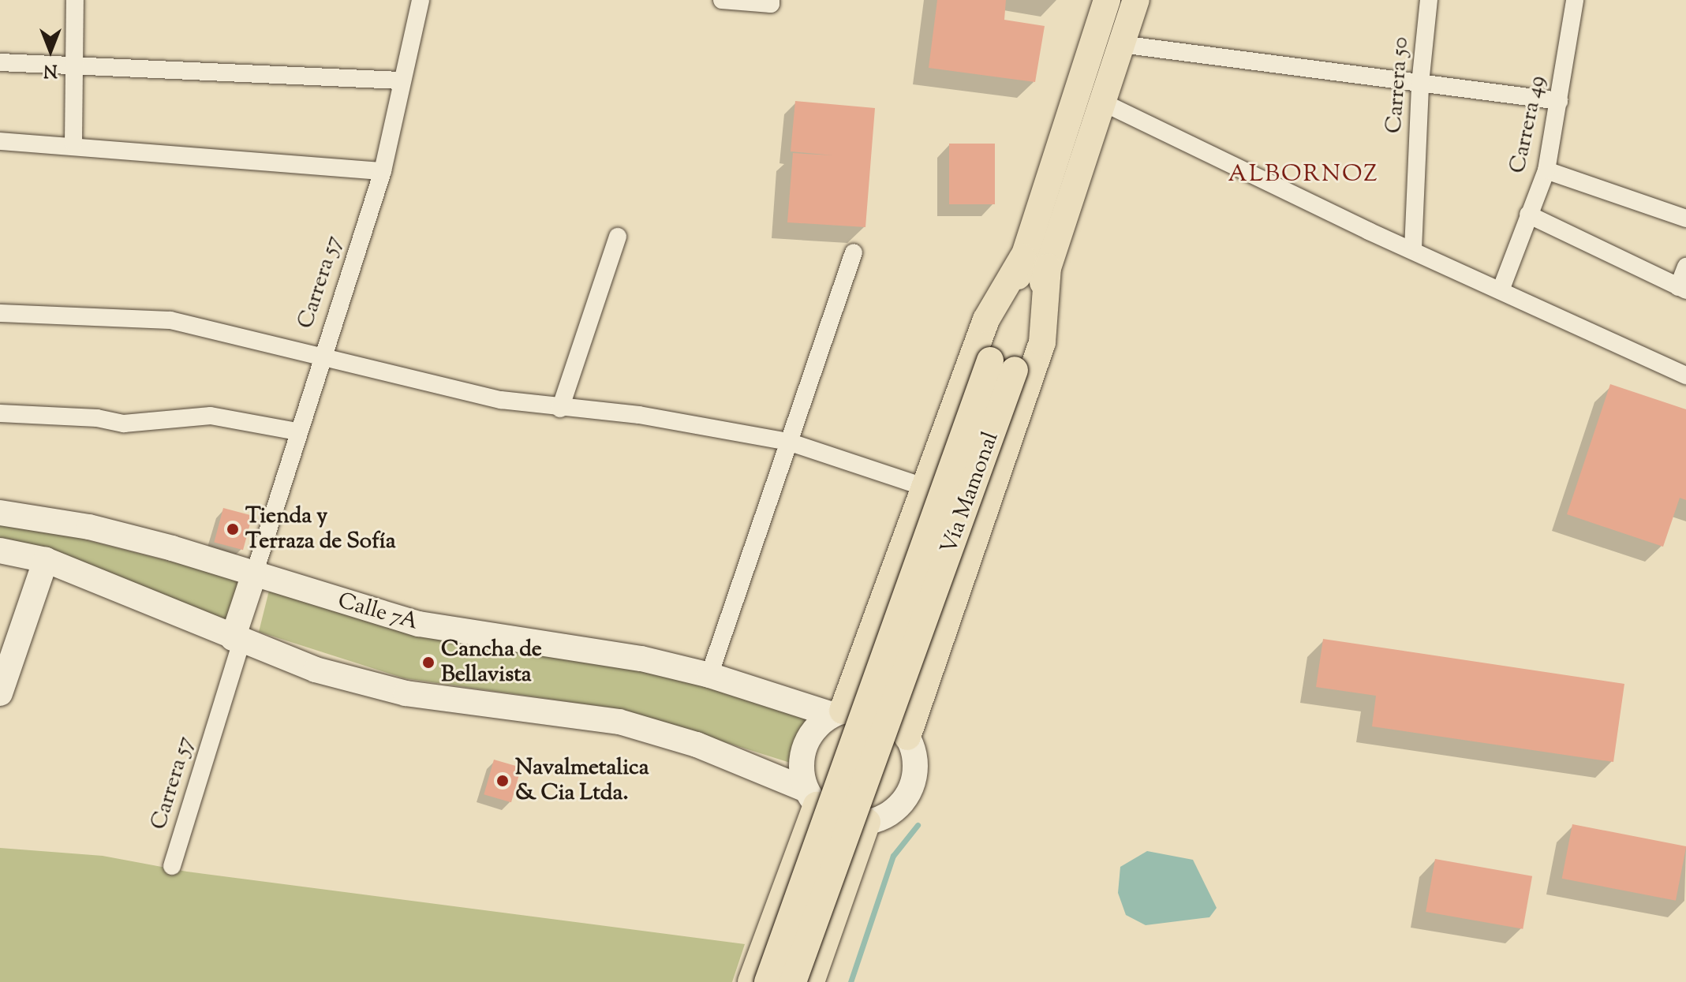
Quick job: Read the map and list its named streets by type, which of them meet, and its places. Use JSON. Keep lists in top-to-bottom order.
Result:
{
  "streets": {
    "main road": ["Vía Mamonal"],
    "street": [
      "Carrera 50",
      "Carrera 49",
      "Carrera 57",
      "Calle 7A"
    ]
  },
  "crossings": [
    ["Carrera 57", "Calle 7A"]
  ],
  "districts": ["ALBORNOZ"],
  "places": ["Tienda y Terraza de Sofía", "Cancha de Bellavista", "Navalmetalica & Cia Ltda."],
  "north": "bottom"
}
